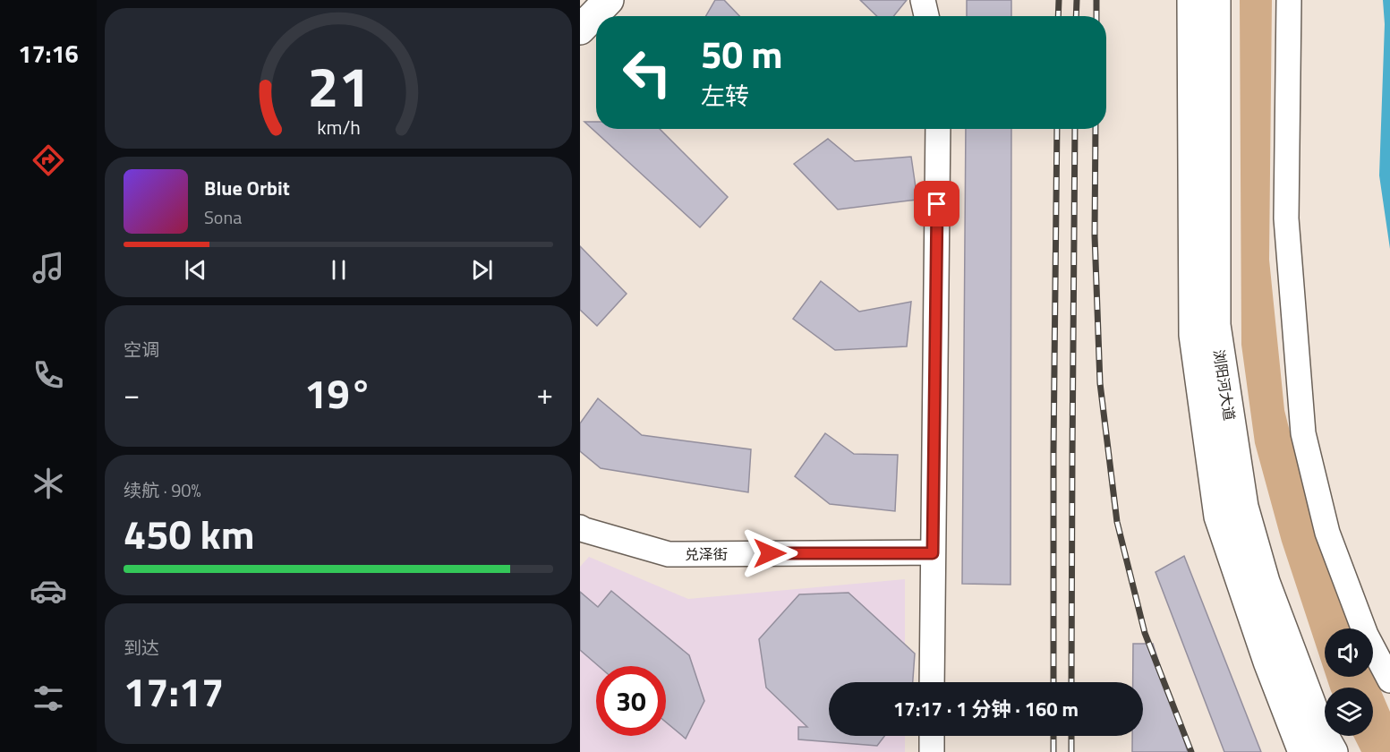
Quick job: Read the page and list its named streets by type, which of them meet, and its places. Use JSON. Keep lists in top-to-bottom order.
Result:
{
  "streets": {
    "main road": ["浏阳河大道"],
    "street": ["兑泽街"]
  },
  "page": {
    "tabs": "17:16",
    "turn": ["50 m", "左转"],
    "song": ["Blue Orbit", "Sona"],
    "tile": [
      "空调",
      ["续航 · 90%", "450 km"],
      ["到达", "17:17"]
    ],
    "heat": ["−", "19°", "+"],
    "limit": "30",
    "trip": "17:17 · 1 分钟 · 160 m",
    "gauge": ["21", "km/h"]
  }
}
